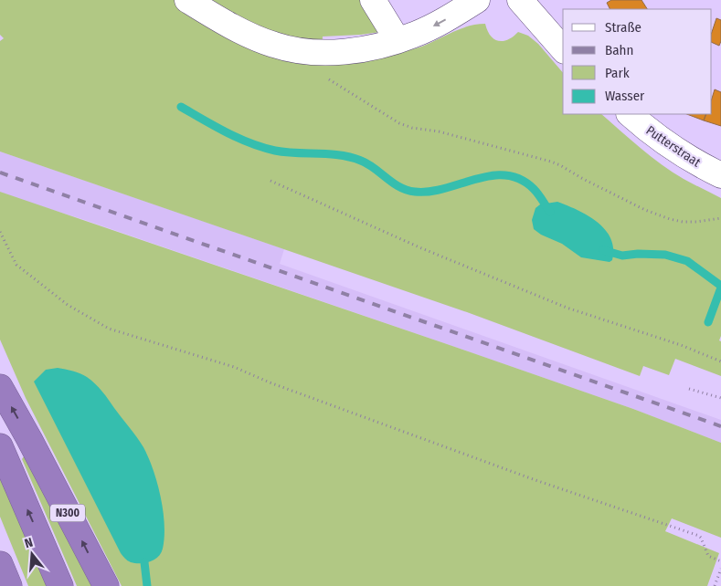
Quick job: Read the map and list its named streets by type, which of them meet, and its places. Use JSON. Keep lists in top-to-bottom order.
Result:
{
  "streets": {
    "highway": ["N300"],
    "street": ["Putterstraat"]
  },
  "legend": [
    "Straße",
    "Bahn",
    "Park",
    "Wasser"
  ],
  "north": "top"
}
